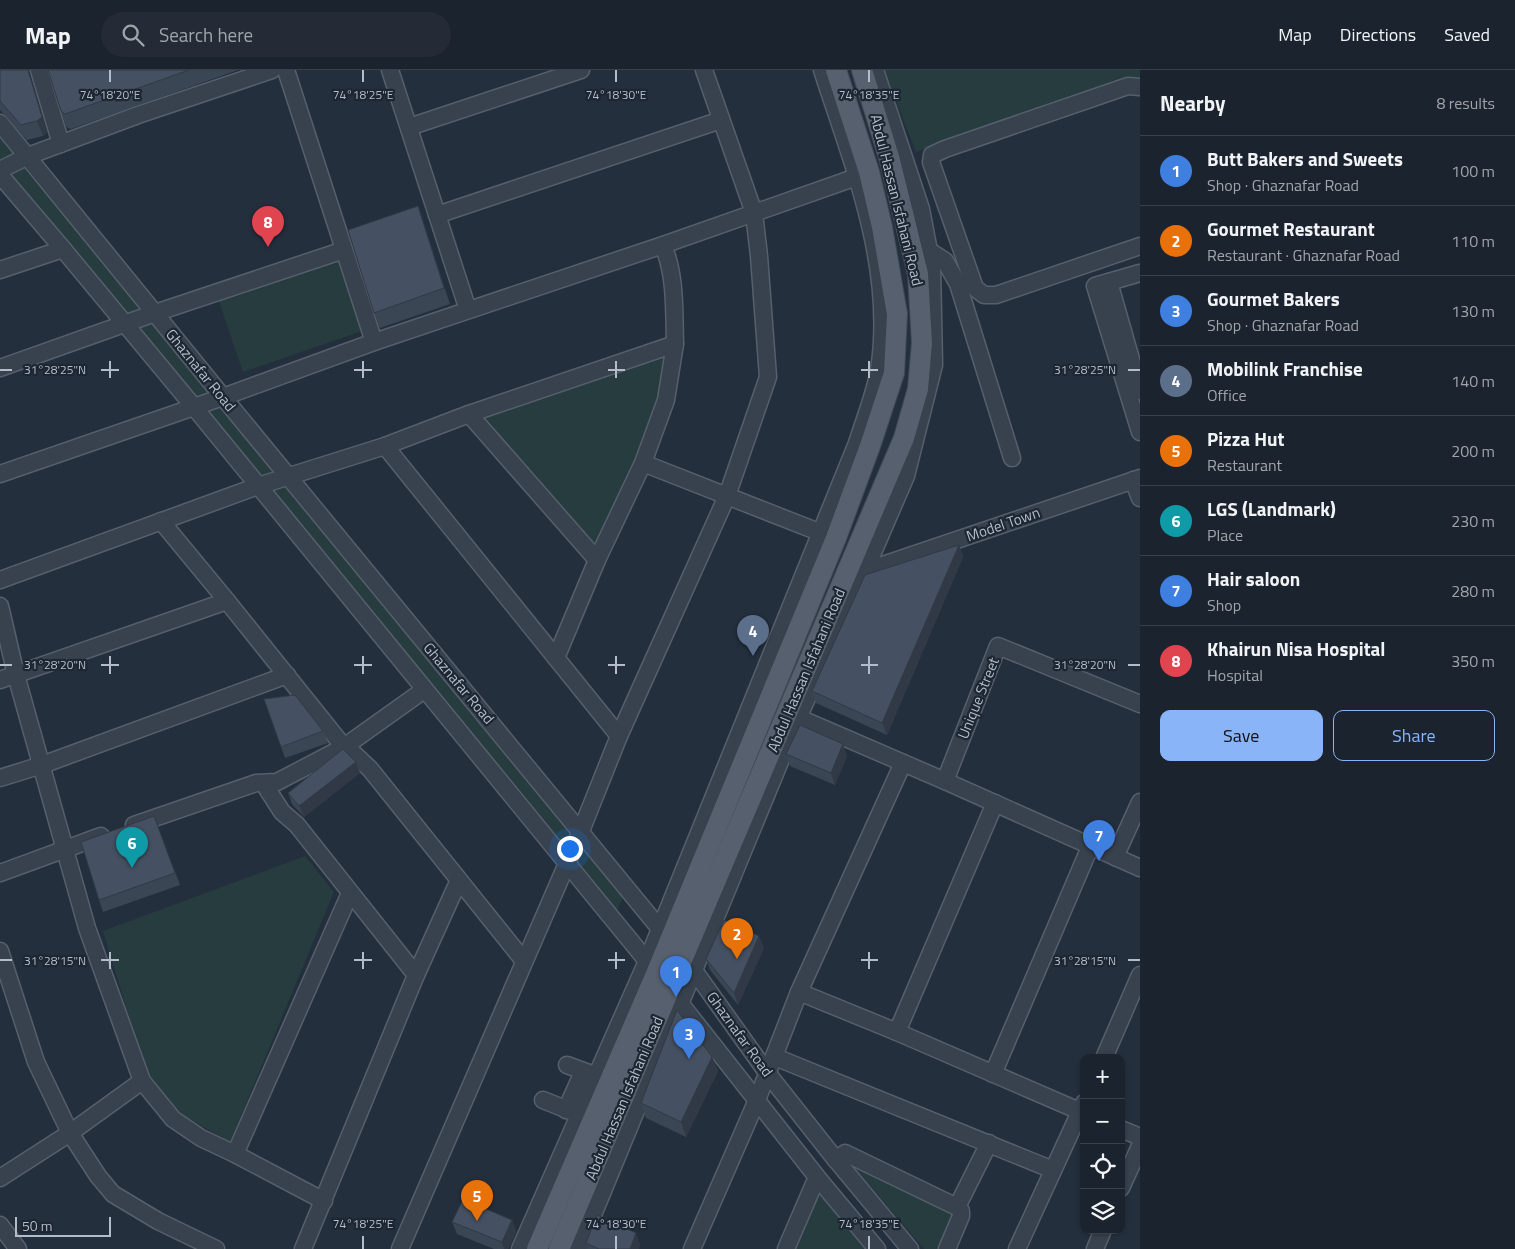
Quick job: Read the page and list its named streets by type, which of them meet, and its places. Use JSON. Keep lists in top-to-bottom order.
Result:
{
  "streets": {
    "main road": ["Abdul Hassan Isfahani Road"],
    "street": ["Ghaznafar Road", "Model Town", "Unique Street"]
  },
  "crossings": [
    ["Abdul Hassan Isfahani Road", "Ghaznafar Road"]
  ],
  "scale_bar": "50 m",
  "page": {
    "header": "Map",
    "search": "Search here",
    "nav": ["Map", "Directions", "Saved"],
    "heading": ["Nearby", "8 results"],
    "list": [
      {
        "mark": "1",
        "name": "Butt Bakers and Sweets",
        "note": "Shop · Ghaznafar Road",
        "value": "100 m"
      },
      {
        "mark": "2",
        "name": "Gourmet Restaurant",
        "note": "Restaurant · Ghaznafar Road",
        "value": "110 m"
      },
      {
        "mark": "3",
        "name": "Gourmet Bakers",
        "note": "Shop · Ghaznafar Road",
        "value": "130 m"
      },
      {
        "mark": "4",
        "name": "Mobilink Franchise",
        "note": "Office",
        "value": "140 m"
      },
      {
        "mark": "5",
        "name": "Pizza Hut",
        "note": "Restaurant",
        "value": "200 m"
      },
      {
        "mark": "6",
        "name": "LGS (Landmark)",
        "note": "Place",
        "value": "230 m"
      },
      {
        "mark": "7",
        "name": "Hair saloon",
        "note": "Shop",
        "value": "280 m"
      },
      {
        "mark": "8",
        "name": "Khairun Nisa Hospital",
        "note": "Hospital",
        "value": "350 m"
      }
    ],
    "pins": [
      "8",
      "4",
      "7",
      "6",
      "2",
      "1",
      "3",
      "5"
    ],
    "buttons": ["Save", "Share"],
    "map_buttons": ["+", "−"],
    "scale": "50 m"
  },
  "coordinates": [
    "74°18'20\"E",
    "74°18'25\"E",
    "74°18'30\"E",
    "74°18'35\"E",
    "31°28'25\"N",
    "31°28'20\"N",
    "31°28'15\"N"
  ]
}
